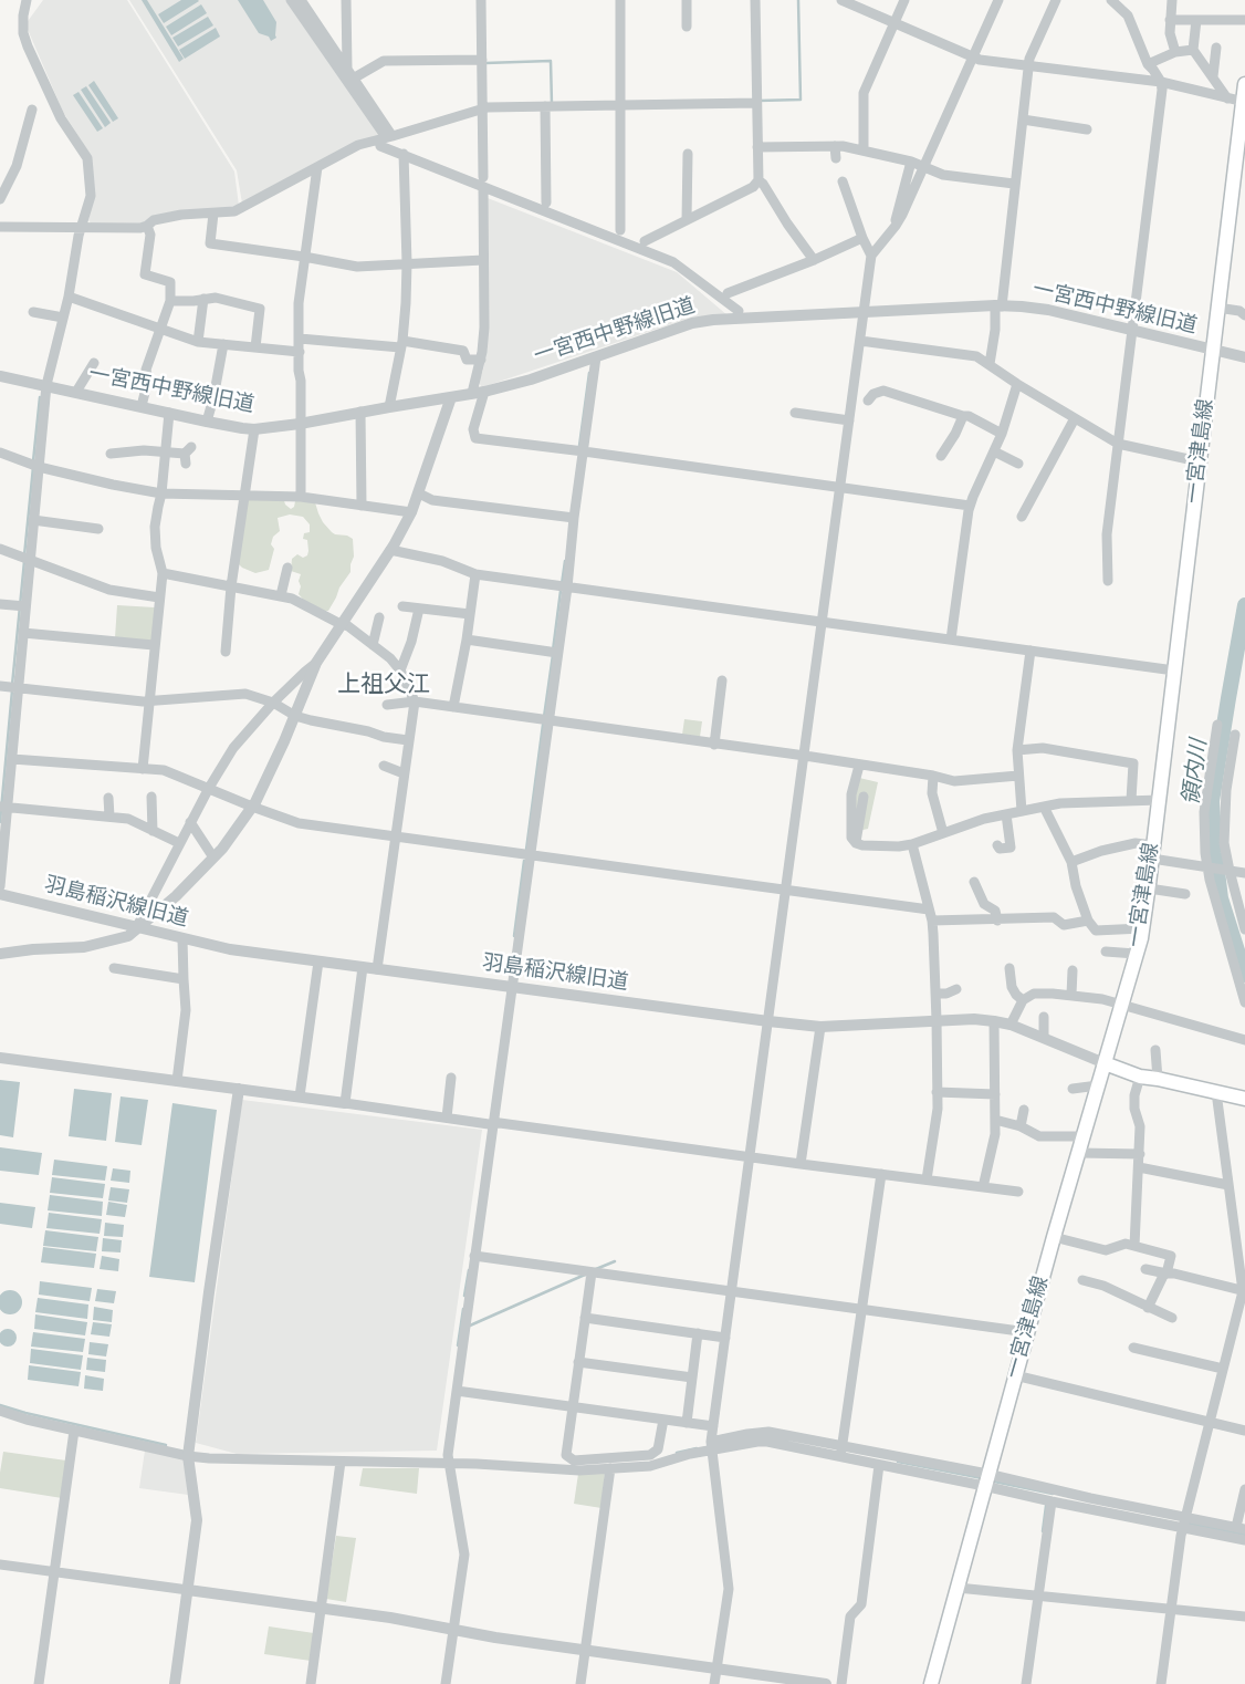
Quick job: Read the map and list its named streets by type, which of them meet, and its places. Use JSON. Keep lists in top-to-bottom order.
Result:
{
  "streets": {
    "main road": ["一宮津島線"],
    "street": ["一宮西中野線旧道", "羽島稲沢線旧道"]
  },
  "crossings": [
    ["一宮西中野線旧道", "一宮津島線"],
    ["一宮津島線", "羽島稲沢線旧道"]
  ],
  "districts": ["上祖父江"],
  "water": ["領内川"]
}
